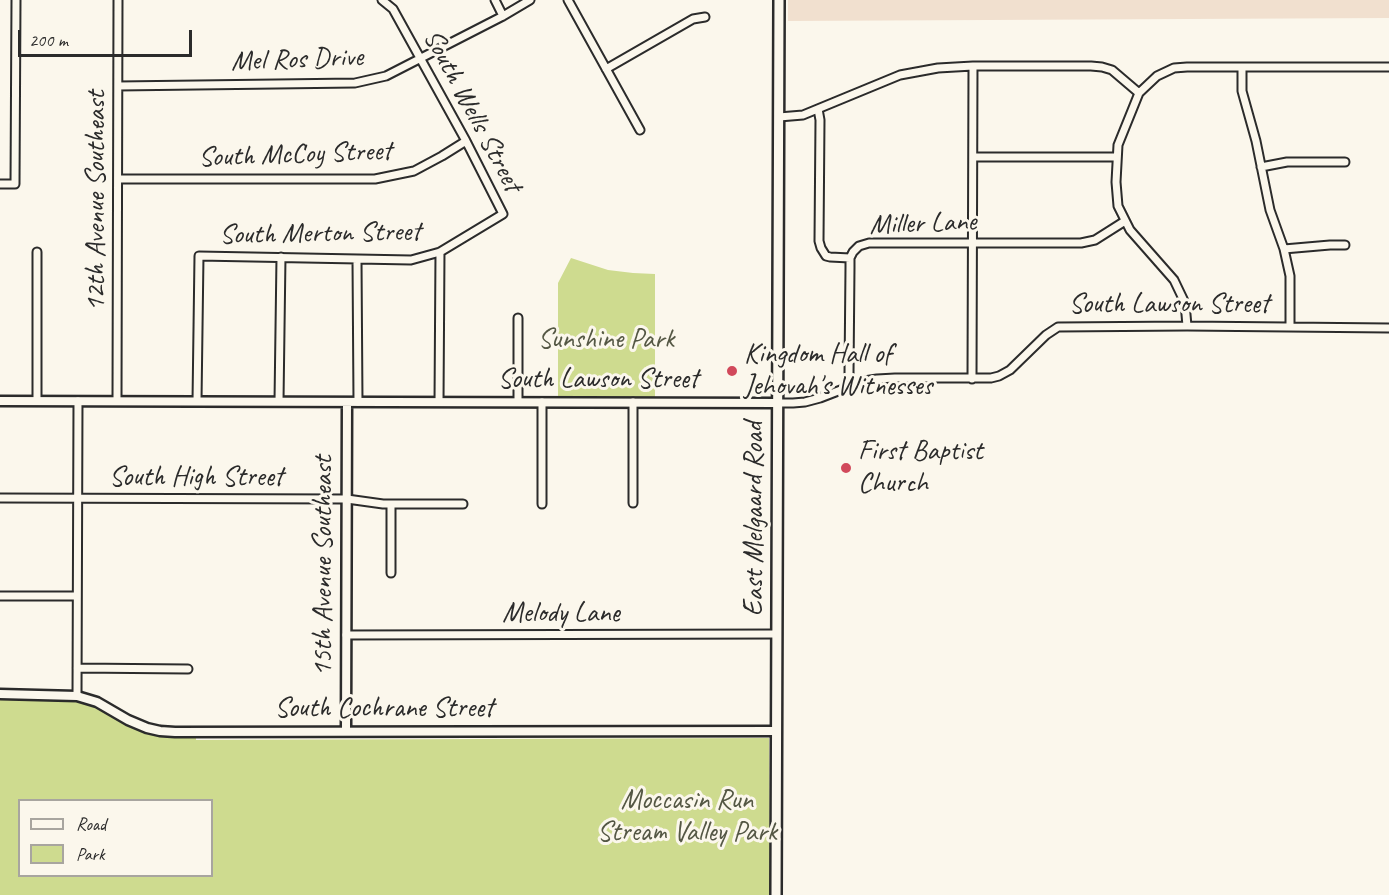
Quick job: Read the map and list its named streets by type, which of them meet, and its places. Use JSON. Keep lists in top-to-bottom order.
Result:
{
  "streets": {
    "main road": ["East Melgaard Road"],
    "street": [
      "Mel Ros Drive",
      "South Wells Street",
      "South McCoy Street",
      "12th Avenue Southeast",
      "Miller Lane",
      "South Merton Street",
      "South Lawson Street",
      "South High Street",
      "15th Avenue Southeast",
      "Melody Lane",
      "South Cochrane Street"
    ]
  },
  "crossings": [
    ["Mel Ros Drive", "South Wells Street"],
    ["Mel Ros Drive", "12th Avenue Southeast"],
    ["South Wells Street", "South McCoy Street"],
    ["South Wells Street", "South Merton Street"],
    ["South McCoy Street", "12th Avenue Southeast"],
    ["12th Avenue Southeast", "South Lawson Street"],
    ["Miller Lane", "South Lawson Street"],
    ["South Merton Street", "South Lawson Street"],
    ["South Lawson Street", "East Melgaard Road"],
    ["South Lawson Street", "15th Avenue Southeast"],
    ["South High Street", "15th Avenue Southeast"],
    ["East Melgaard Road", "Melody Lane"],
    ["East Melgaard Road", "South Cochrane Street"],
    ["15th Avenue Southeast", "Melody Lane"],
    ["15th Avenue Southeast", "South Cochrane Street"]
  ],
  "parks": ["Sunshine Park", "Moccasin Run Stream Valley Park"],
  "places": ["Kingdom Hall of Jehovah's Witnesses", "First Baptist Church"],
  "legend": ["Road", "Park"],
  "scale_bar": "200 m"
}
